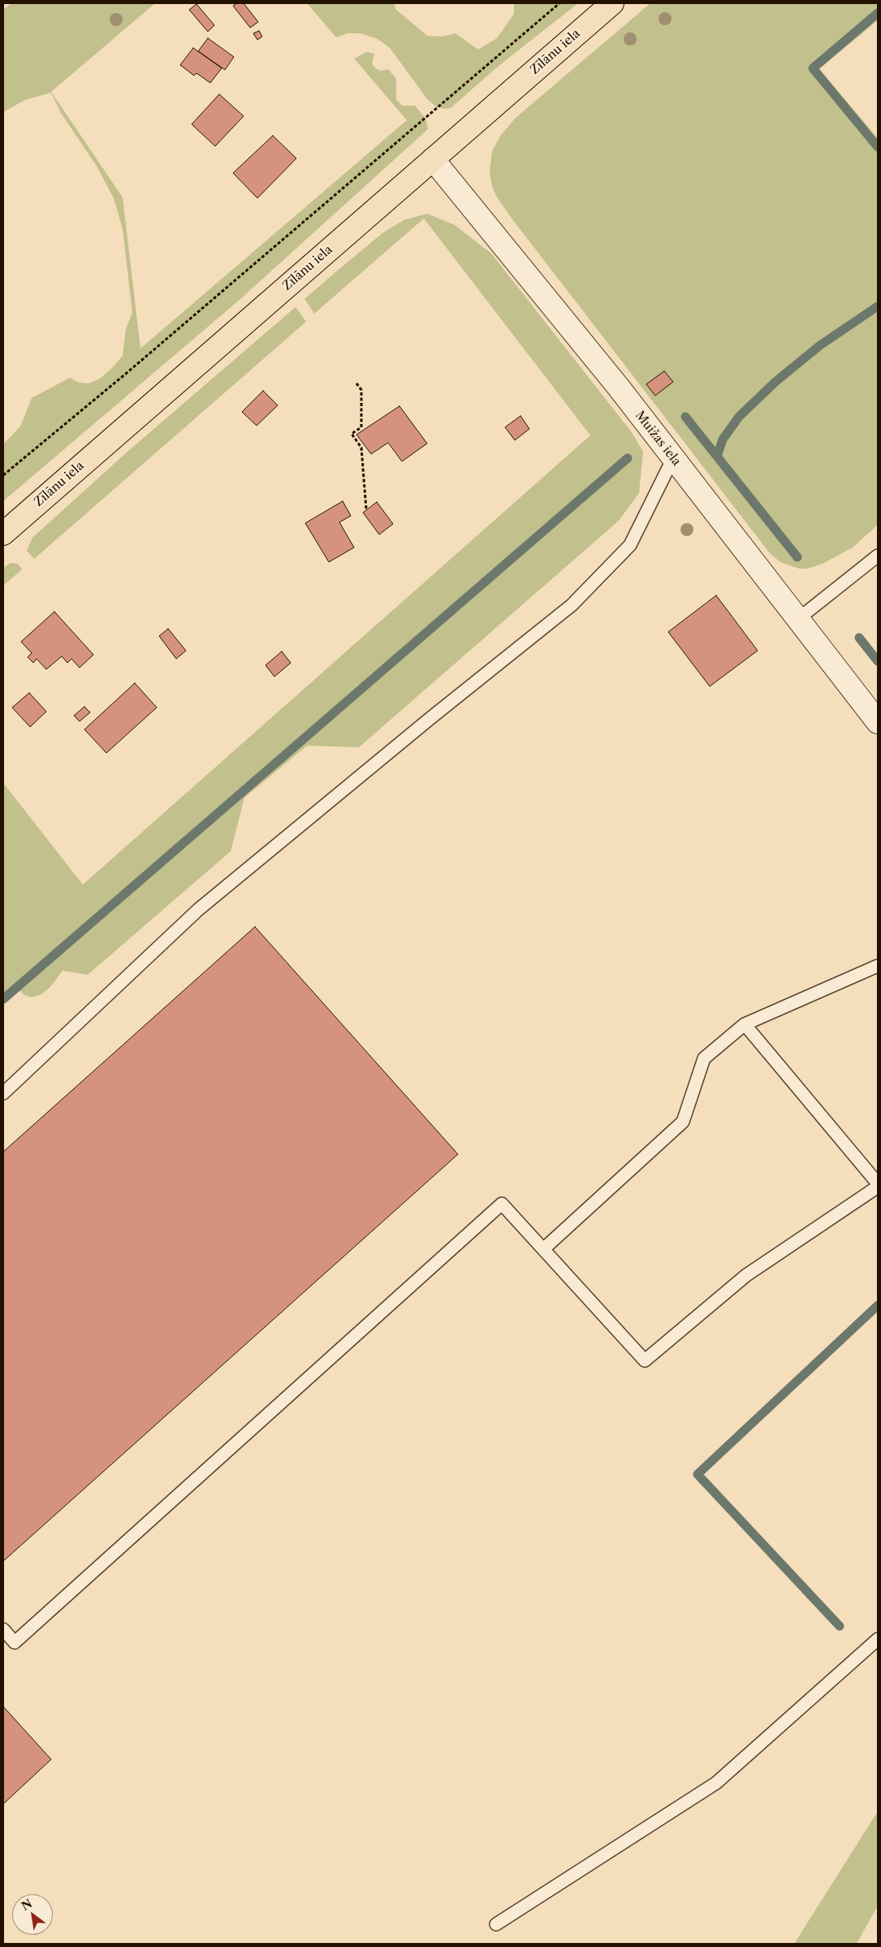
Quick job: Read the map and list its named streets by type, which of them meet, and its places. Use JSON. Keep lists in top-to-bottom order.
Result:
{
  "streets": {
    "highway": ["Zīlānu iela"],
    "street": ["Muižas iela"]
  },
  "crossings": [
    ["Zīlānu iela", "Muižas iela"]
  ],
  "north": "top left"
}
